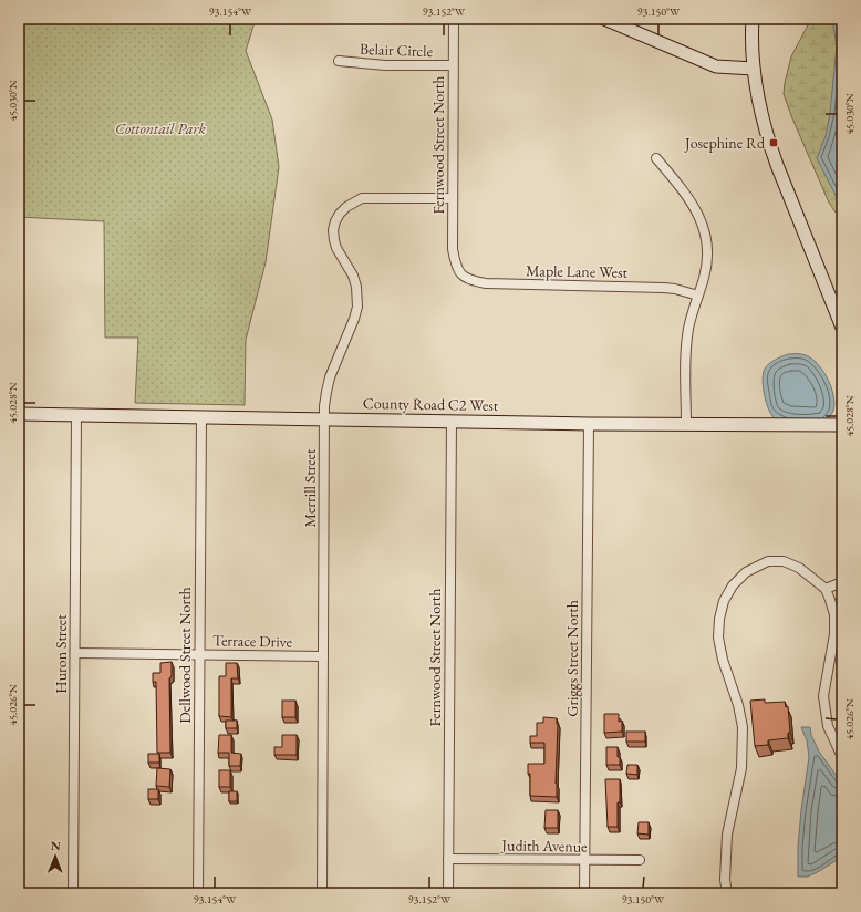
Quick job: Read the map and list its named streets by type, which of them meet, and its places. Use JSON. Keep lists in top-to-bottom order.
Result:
{
  "streets": {
    "street": [
      "Belair Circle",
      "Fernwood Street North",
      "Maple Lane West",
      "County Road C2 West",
      "Merrill Street",
      "Terrace Drive",
      "Huron Street",
      "Dellwood Street North",
      "Griggs Street North",
      "Judith Avenue"
    ]
  },
  "crossings": [
    ["Belair Circle", "Fernwood Street North"],
    ["Fernwood Street North", "Maple Lane West"],
    ["Fernwood Street North", "County Road C2 West"],
    ["Fernwood Street North", "Merrill Street"],
    ["Fernwood Street North", "Judith Avenue"],
    ["County Road C2 West", "Merrill Street"],
    ["County Road C2 West", "Huron Street"],
    ["County Road C2 West", "Dellwood Street North"],
    ["County Road C2 West", "Griggs Street North"],
    ["Merrill Street", "Terrace Drive"],
    ["Terrace Drive", "Huron Street"],
    ["Terrace Drive", "Dellwood Street North"],
    ["Griggs Street North", "Judith Avenue"]
  ],
  "parks": ["Cottontail Park"],
  "places": {
    "transit": ["Josephine Rd"]
  },
  "north": "top",
  "coordinates": [
    "93.154°W",
    "93.152°W",
    "93.150°W",
    "45.030°N",
    "45.028°N",
    "45.026°N"
  ]
}
